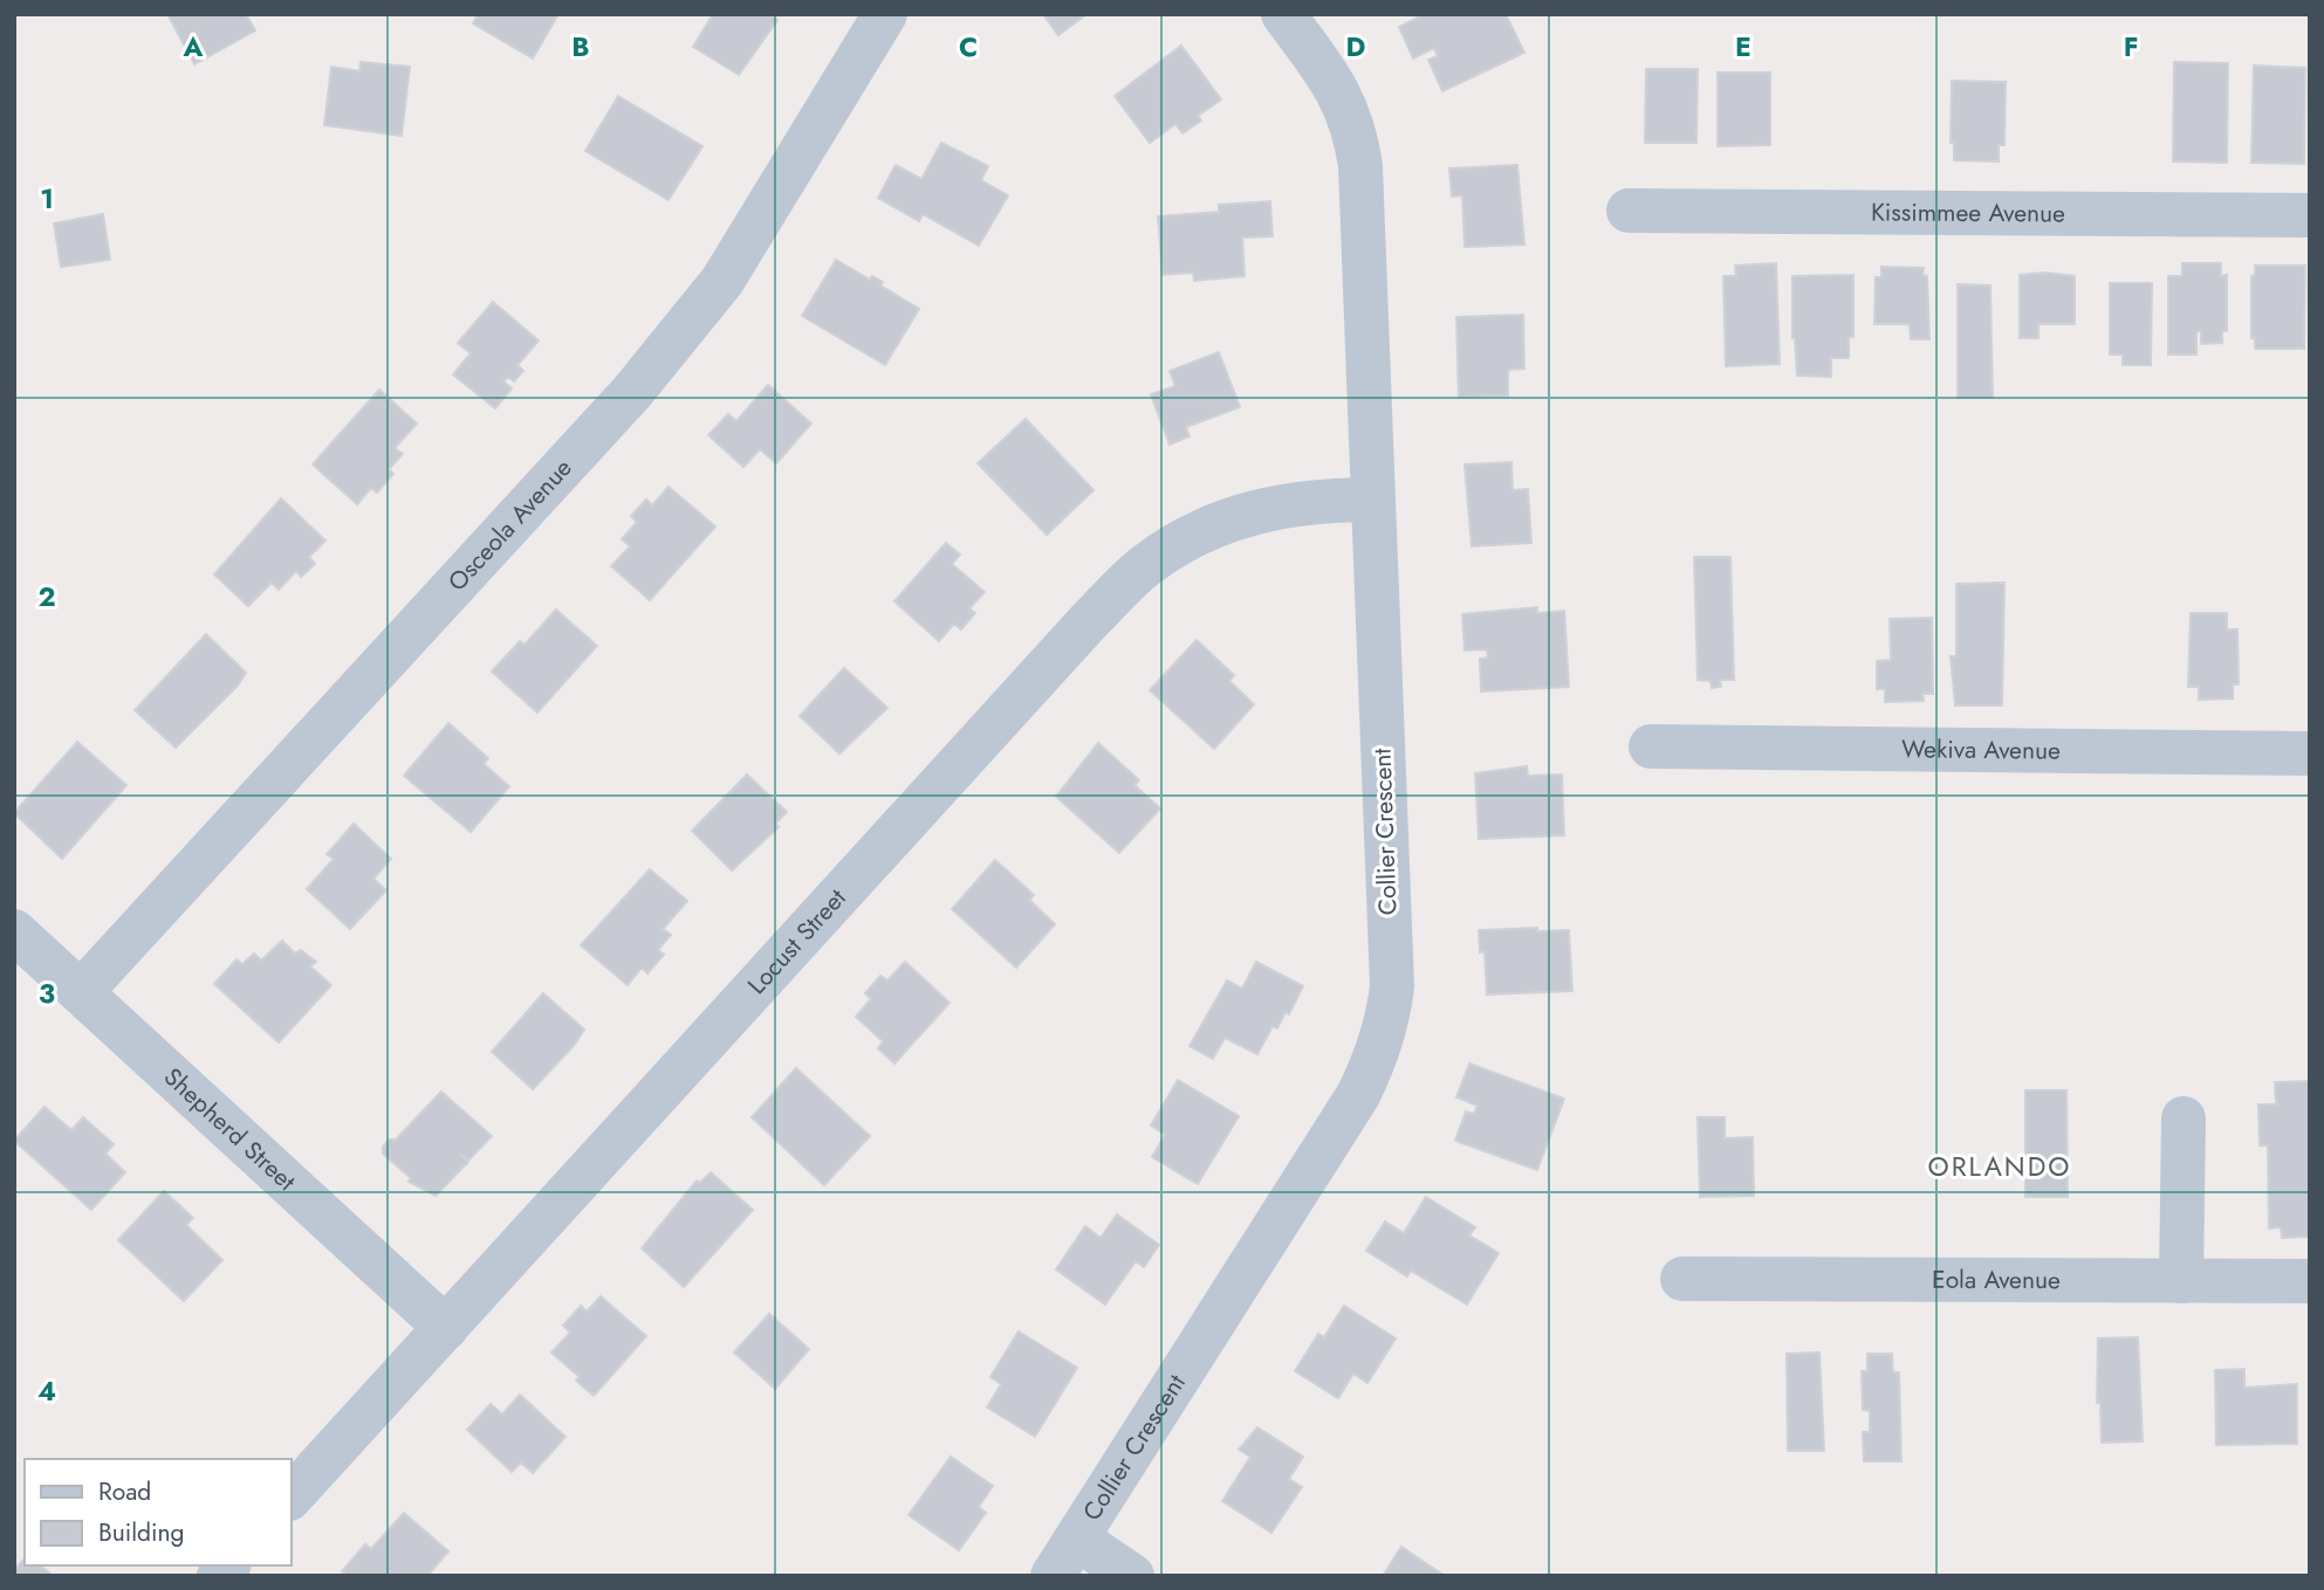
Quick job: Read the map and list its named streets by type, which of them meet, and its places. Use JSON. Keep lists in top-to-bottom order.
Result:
{
  "streets": {
    "street": [
      "Kissimmee Avenue",
      "Osceola Avenue",
      "Wekiva Avenue",
      "Collier Crescent",
      "Locust Street",
      "Shepherd Street",
      "Eola Avenue"
    ]
  },
  "crossings": [
    ["Osceola Avenue", "Shepherd Street"],
    ["Collier Crescent", "Locust Street"],
    ["Locust Street", "Shepherd Street"]
  ],
  "districts": ["ORLANDO"],
  "legend": ["Road", "Building"],
  "grid": {
    "columns": [
      "A",
      "B",
      "C",
      "D",
      "E",
      "F"
    ],
    "rows": [
      "1",
      "2",
      "3",
      "4"
    ]
  }
}
